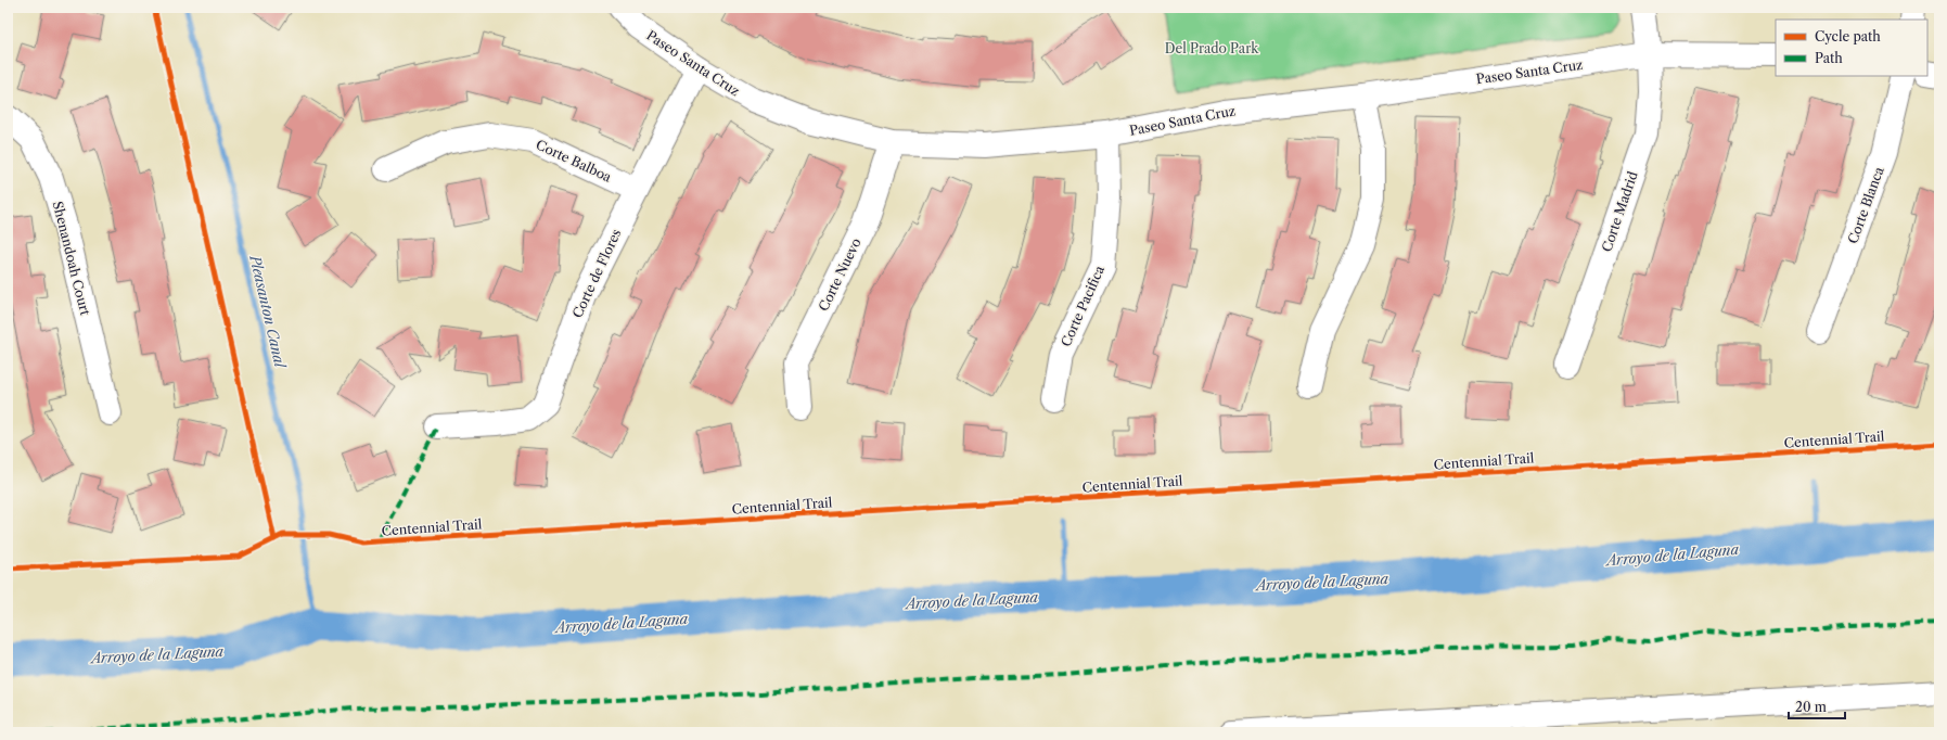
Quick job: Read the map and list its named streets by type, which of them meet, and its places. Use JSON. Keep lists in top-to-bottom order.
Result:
{
  "streets": {
    "main road": [
      "Paseo Santa Cruz",
      "Corte Balboa",
      "Corte Blanca",
      "Corte Madrid",
      "Shenandoah Court",
      "Corte de Flores",
      "Corte Nuevo",
      "Corte Pacifica"
    ],
    "cycle path": ["Centennial Trail"]
  },
  "crossings": [
    ["Paseo Santa Cruz", "Corte Madrid"],
    ["Paseo Santa Cruz", "Corte de Flores"],
    ["Paseo Santa Cruz", "Corte Nuevo"],
    ["Paseo Santa Cruz", "Corte Pacifica"],
    ["Corte Balboa", "Corte de Flores"]
  ],
  "water": ["Pleasanton Canal", "Arroyo de la Laguna"],
  "parks": ["Del Prado Park"],
  "legend": ["Cycle path", "Path"],
  "scale_bar": "20 m"
}
